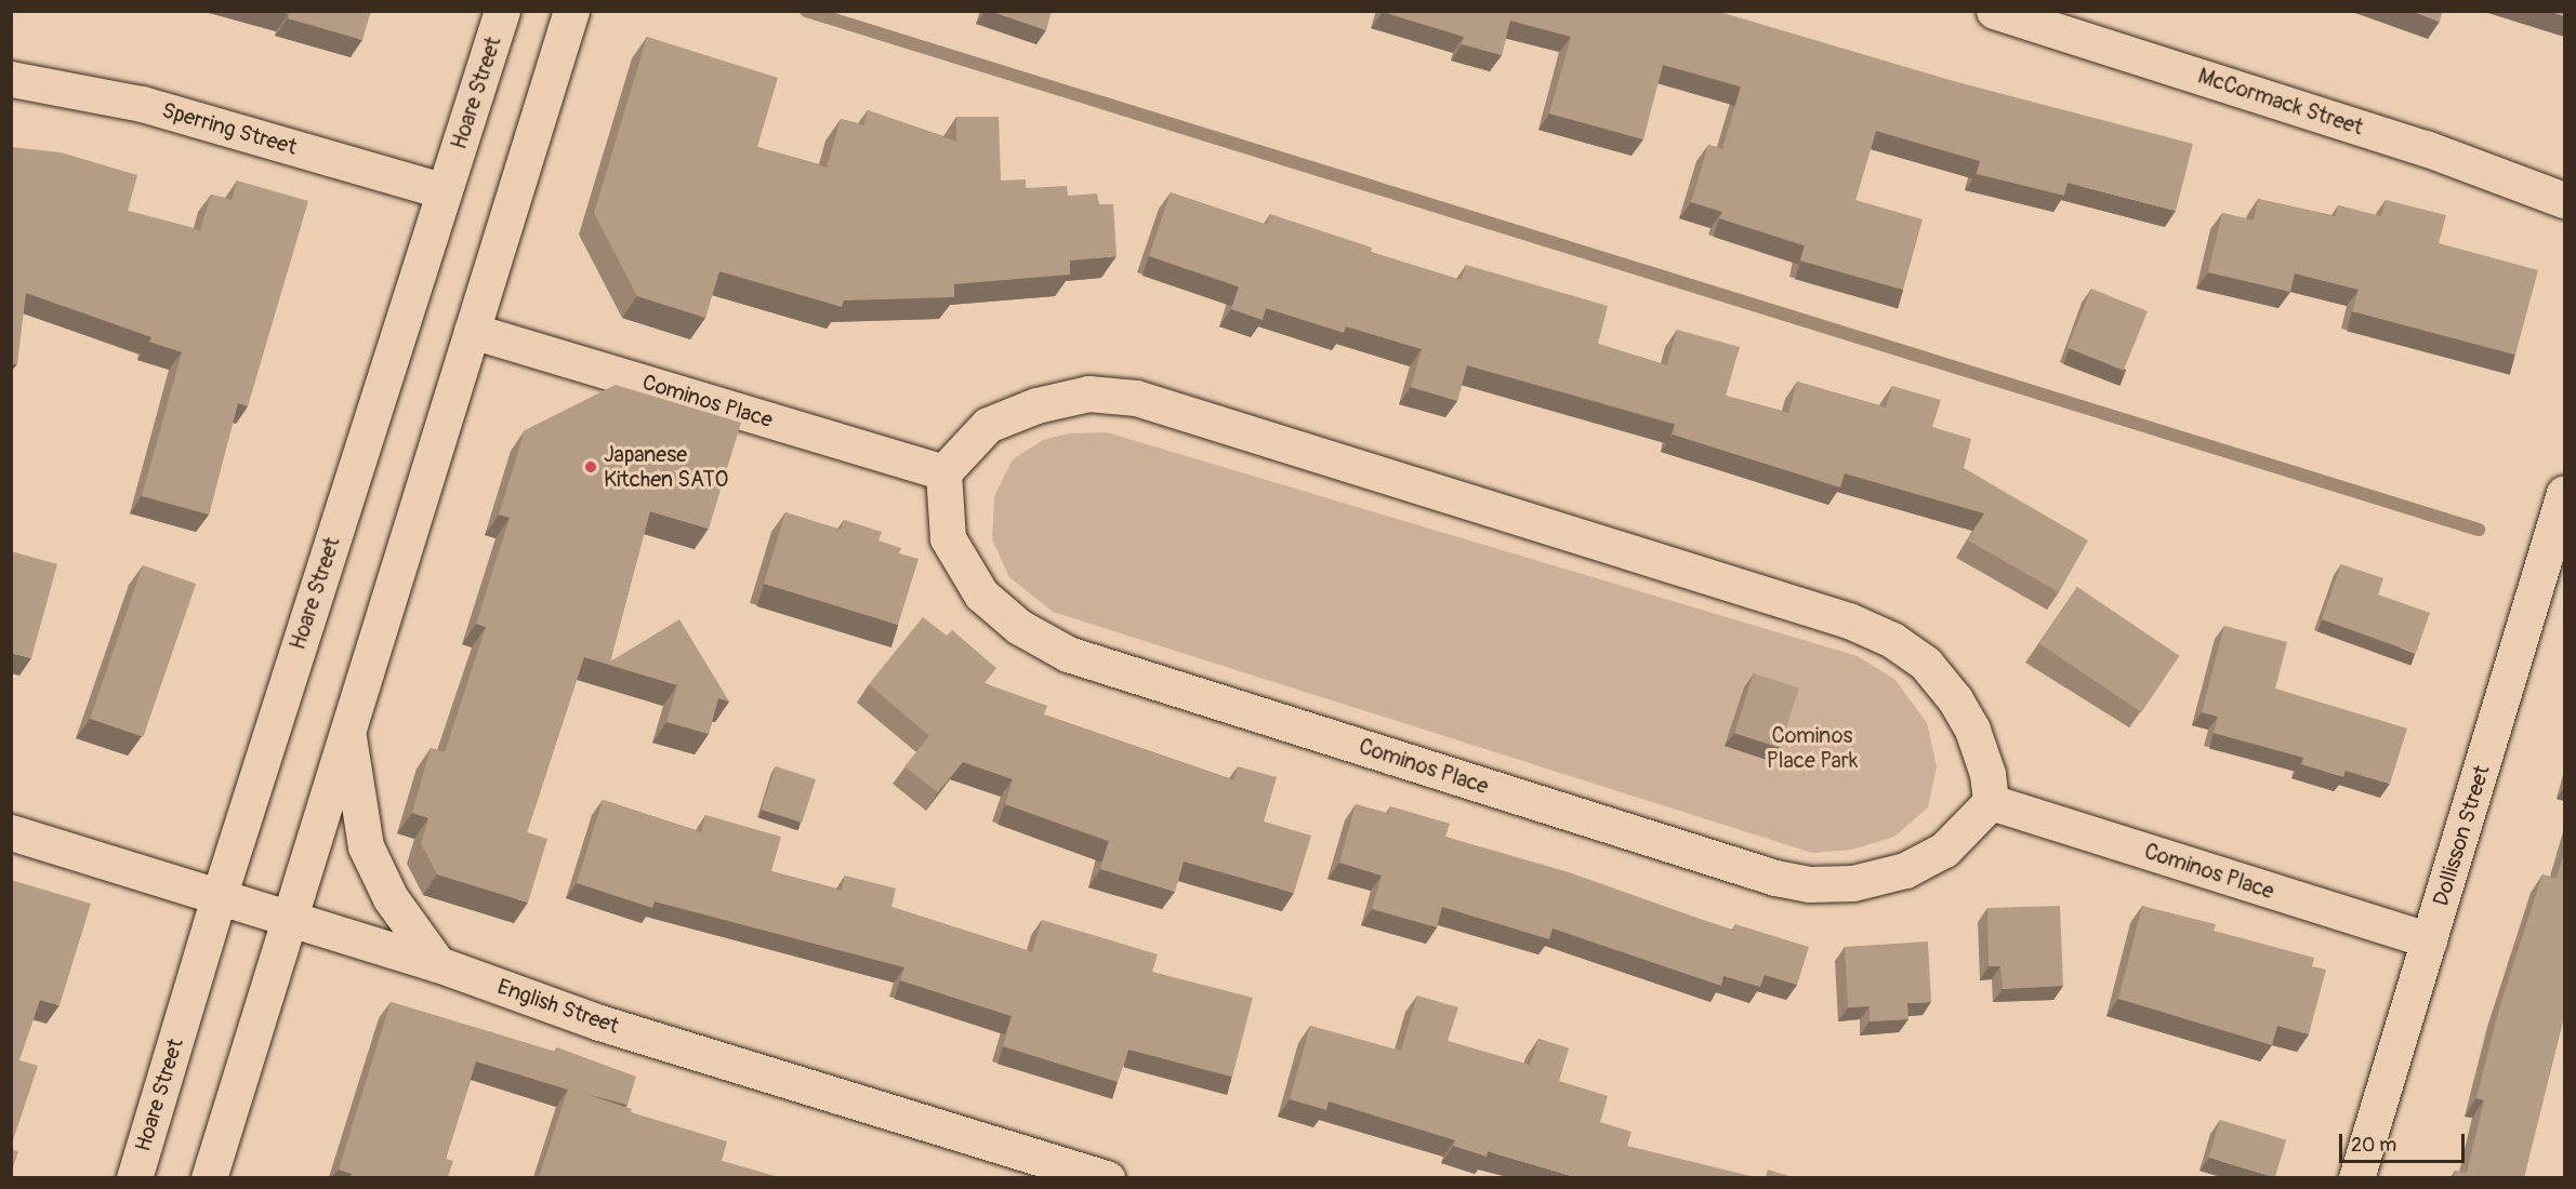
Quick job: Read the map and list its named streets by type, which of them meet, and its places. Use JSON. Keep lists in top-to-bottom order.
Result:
{
  "streets": {
    "street": [
      "Hoare Street",
      "McCormack Street",
      "Sperring Street",
      "Cominos Place",
      "Dollisson Street",
      "English Street"
    ]
  },
  "crossings": [
    ["Hoare Street", "Sperring Street"],
    ["Hoare Street", "English Street"],
    ["Cominos Place", "Dollisson Street"]
  ],
  "parks": ["Cominos Place Park"],
  "places": ["Japanese Kitchen SATO"],
  "scale_bar": "20 m"
}
